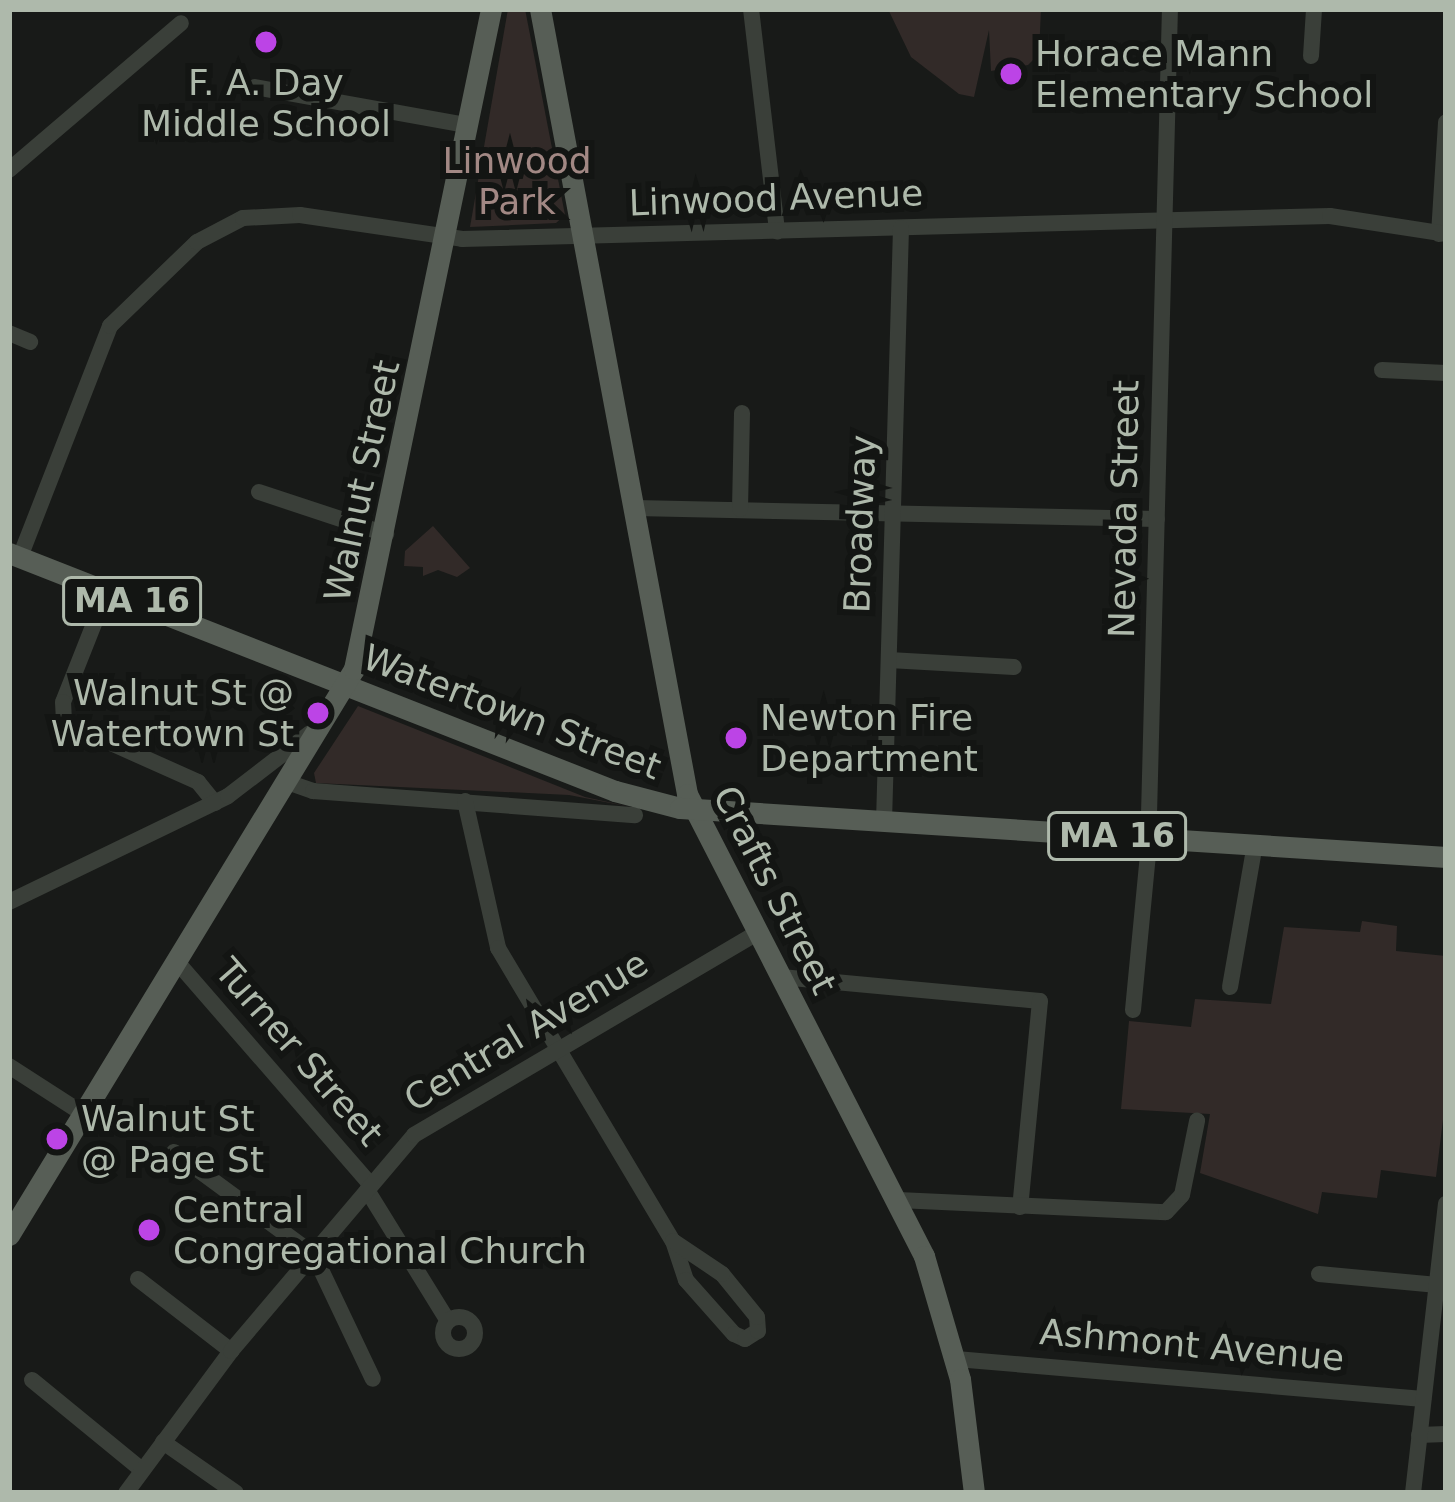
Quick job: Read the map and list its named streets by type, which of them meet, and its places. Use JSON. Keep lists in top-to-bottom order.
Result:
{
  "streets": {
    "main road": [
      "Walnut Street",
      "MA 16",
      "Watertown Street",
      "Crafts Street"
    ],
    "street": [
      "Linwood Avenue",
      "Nevada Street",
      "Broadway",
      "Central Avenue",
      "Turner Street",
      "Ashmont Avenue"
    ]
  },
  "crossings": [
    ["Linwood Avenue", "Walnut Street"],
    ["Linwood Avenue", "Nevada Street"],
    ["Linwood Avenue", "Broadway"],
    ["Linwood Avenue", "Watertown Street"],
    ["Linwood Avenue", "Crafts Street"],
    ["Walnut Street", "Watertown Street"],
    ["Walnut Street", "Turner Street"],
    ["Nevada Street", "Watertown Street"],
    ["Broadway", "Watertown Street"],
    ["Watertown Street", "Crafts Street"],
    ["Crafts Street", "Central Avenue"],
    ["Crafts Street", "Ashmont Avenue"],
    ["Central Avenue", "Turner Street"]
  ],
  "parks": ["Linwood Park"],
  "places": [
    "F. A. Day Middle School",
    "Horace Mann Elementary School",
    "Walnut St @ Watertown St",
    "Newton Fire Department",
    "Walnut St @ Page St",
    "Central Congregational Church"
  ]
}
